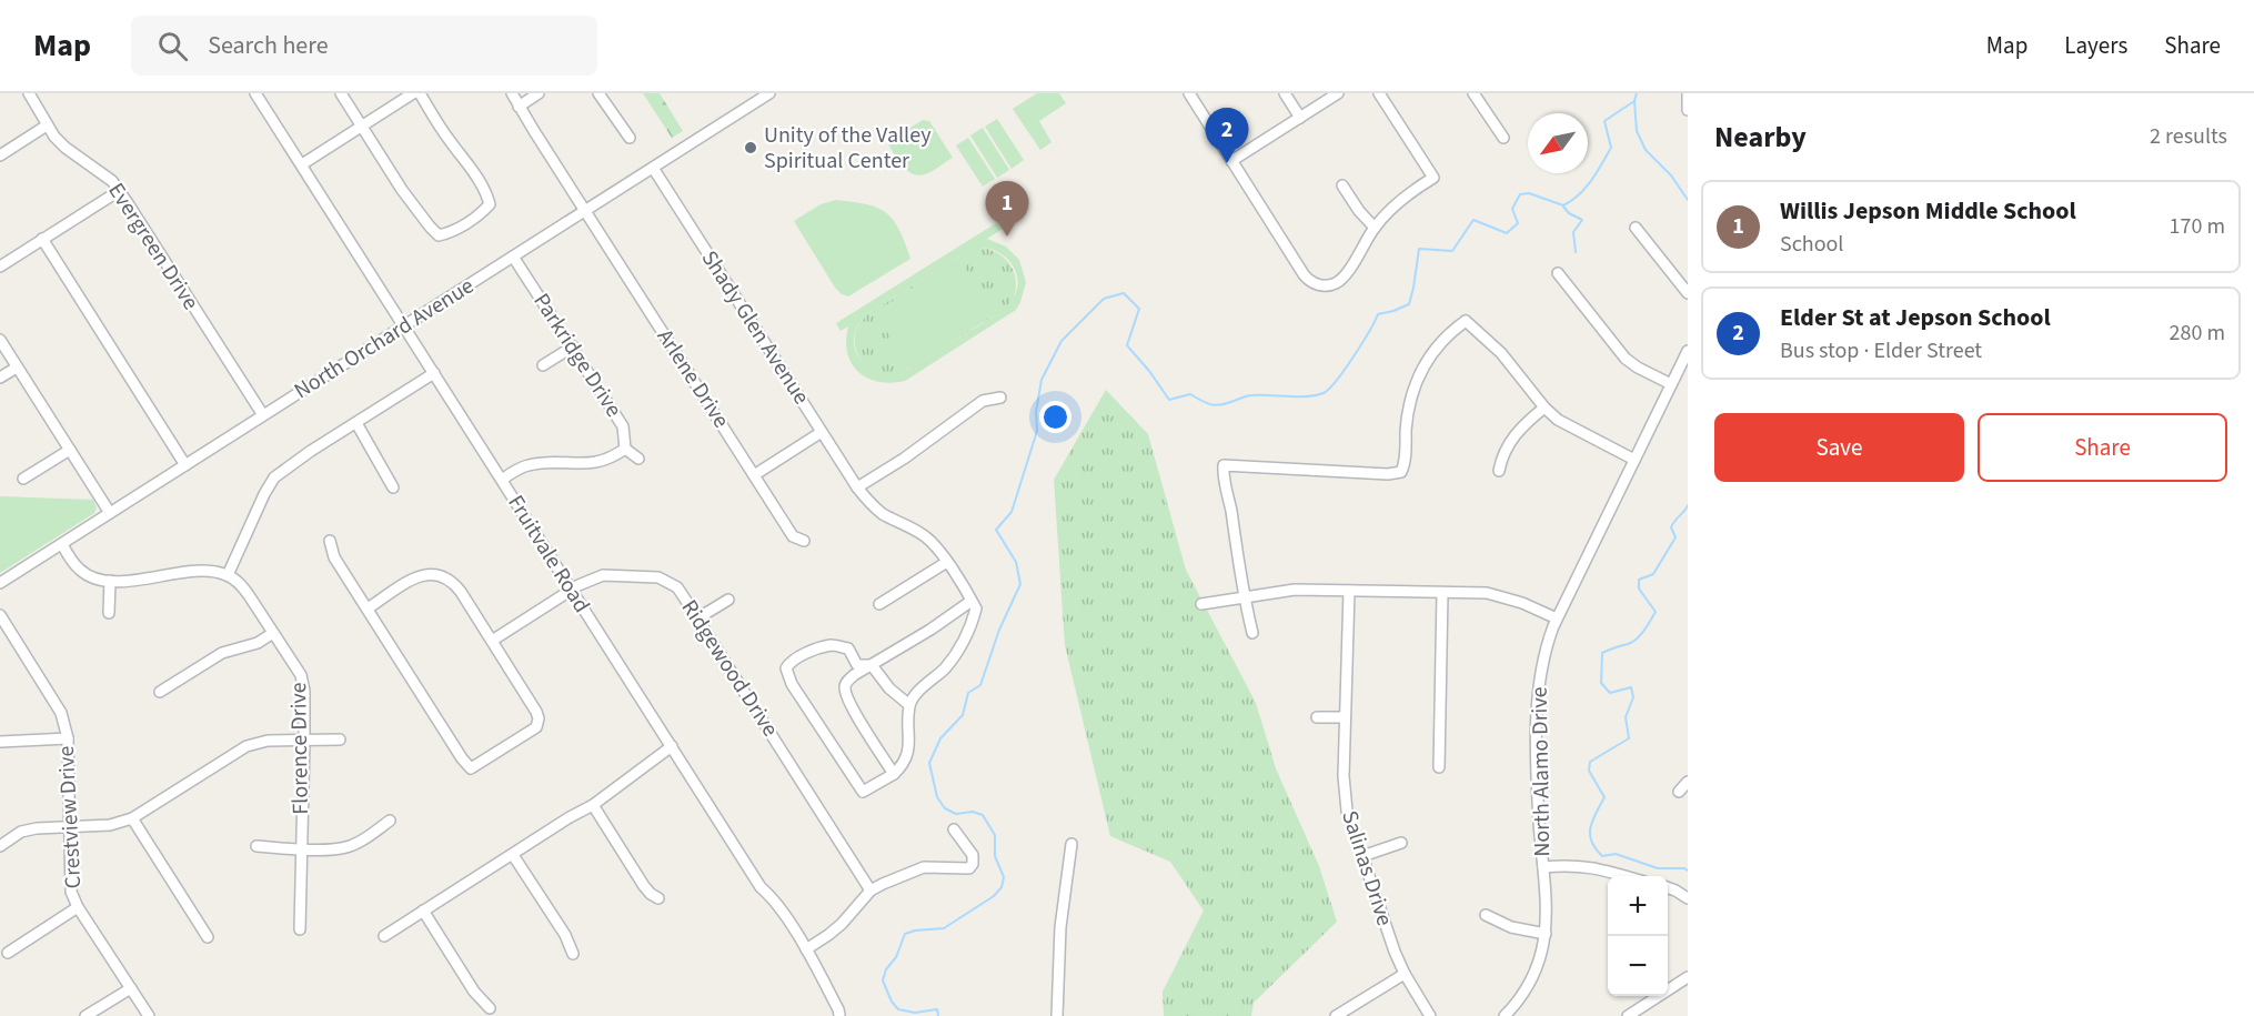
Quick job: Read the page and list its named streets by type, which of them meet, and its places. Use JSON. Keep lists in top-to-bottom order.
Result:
{
  "streets": {
    "street": [
      "Evergreen Drive",
      "Shady Glen Avenue",
      "North Orchard Avenue",
      "Parkridge Drive",
      "Arlene Drive",
      "Fruitvale Road",
      "Ridgewood Drive",
      "Florence Drive",
      "North Alamo Drive",
      "Crestview Drive",
      "Salinas Drive"
    ]
  },
  "crossings": [
    ["Evergreen Drive", "North Orchard Avenue"],
    ["Shady Glen Avenue", "North Orchard Avenue"],
    ["North Orchard Avenue", "Parkridge Drive"],
    ["North Orchard Avenue", "Arlene Drive"],
    ["North Orchard Avenue", "Fruitvale Road"],
    ["Fruitvale Road", "Ridgewood Drive"]
  ],
  "places": ["Unity of the Valley Spiritual Center"],
  "north": "bottom left",
  "page": {
    "header": "Map",
    "search": "Search here",
    "nav": ["Map", "Layers", "Share"],
    "heading": ["Nearby", "2 results"],
    "pins": ["2", "1"],
    "list": [
      {
        "mark": "1",
        "name": "Willis Jepson Middle School",
        "note": "School",
        "value": "170 m"
      },
      {
        "mark": "2",
        "name": "Elder St at Jepson School",
        "note": "Bus stop · Elder Street",
        "value": "280 m"
      }
    ],
    "buttons": ["Save", "Share"],
    "map_buttons": ["+", "−"]
  }
}
